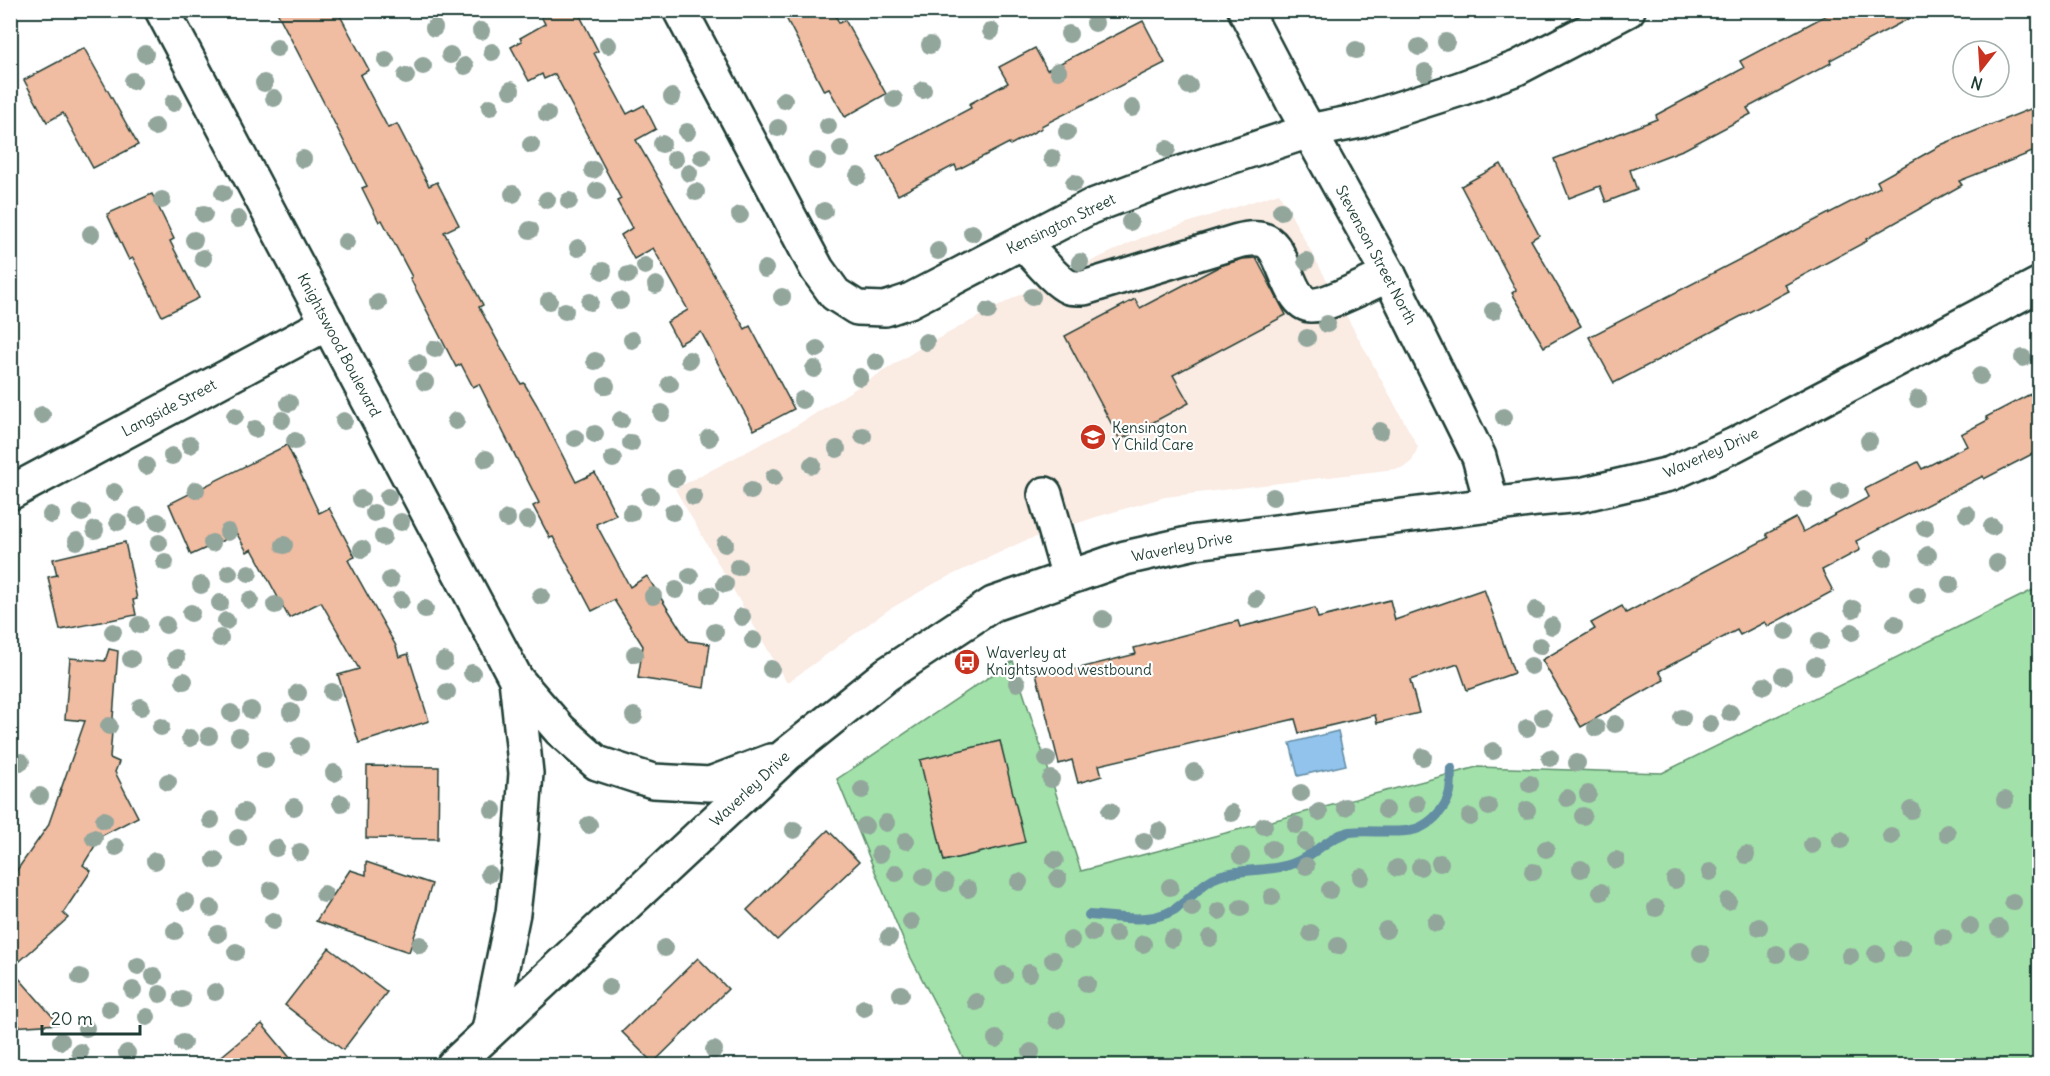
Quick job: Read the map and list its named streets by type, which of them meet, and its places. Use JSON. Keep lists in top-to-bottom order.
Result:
{
  "streets": {
    "street": [
      "Kensington Street",
      "Stevenson Street North",
      "Knightswood Boulevard",
      "Langside Street",
      "Waverley Drive"
    ]
  },
  "crossings": [
    ["Kensington Street", "Stevenson Street North"],
    ["Stevenson Street North", "Waverley Drive"],
    ["Knightswood Boulevard", "Langside Street"],
    ["Knightswood Boulevard", "Waverley Drive"]
  ],
  "places": {
    "school or university": ["Kensington Y Child Care"],
    "bus stop": ["Waverley at Knightswood westbound"]
  },
  "scale_bar": "20 m",
  "north": "bottom"
}
